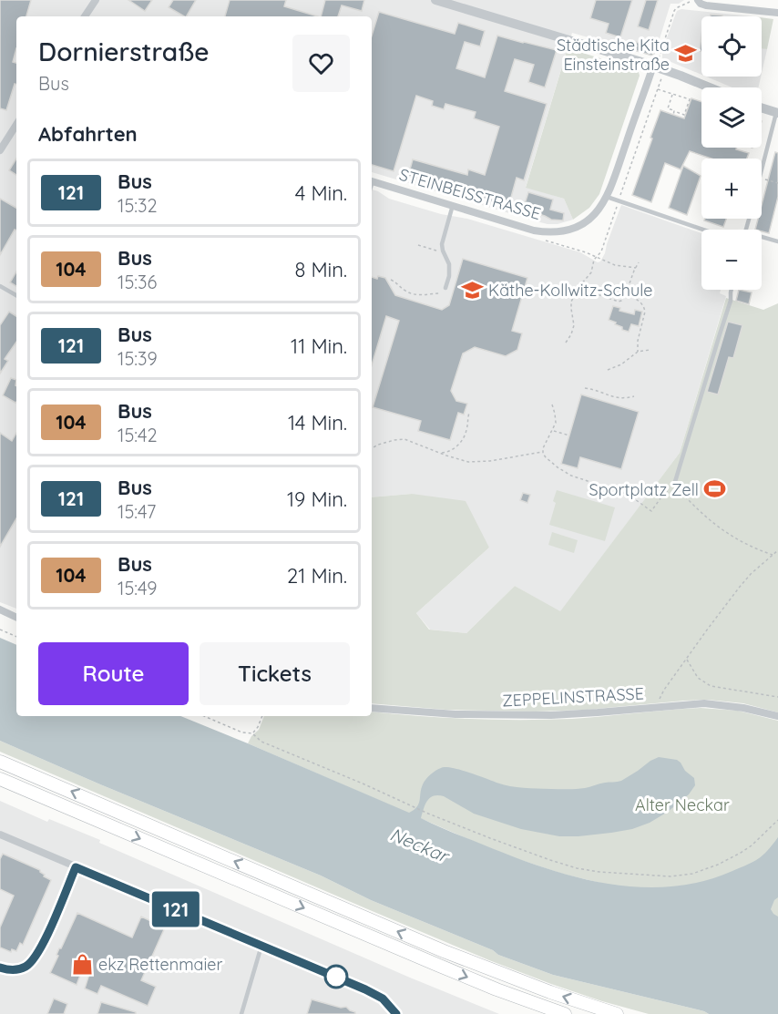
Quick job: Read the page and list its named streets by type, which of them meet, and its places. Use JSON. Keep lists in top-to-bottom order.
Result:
{
  "streets": {
    "street": ["STEINBEISSTRASSE", "ZEPPELINSTRASSE"]
  },
  "water": ["Neckar"],
  "parks": ["Alter Neckar"],
  "places": {
    "school or university": ["Städtische Kita Einsteinstraße", "Käthe-Kollwitz-Schule"],
    "sports": ["Sportplatz Zell"],
    "shop": ["ekz Rettenmaier"]
  },
  "lines": ["bus line 121"],
  "page": {
    "on_map": "121",
    "map_buttons": ["+", "−"],
    "heading": [
      ["Dornierstraße", "Bus"],
      "Abfahrten"
    ],
    "list": [
      {
        "mark": "121",
        "name": "Bus",
        "note": "15:32",
        "value": "4 Min."
      },
      {
        "mark": "104",
        "name": "Bus",
        "note": "15:36",
        "value": "8 Min."
      },
      {
        "mark": "121",
        "name": "Bus",
        "note": "15:39",
        "value": "11 Min."
      },
      {
        "mark": "104",
        "name": "Bus",
        "note": "15:42",
        "value": "14 Min."
      },
      {
        "mark": "121",
        "name": "Bus",
        "note": "15:47",
        "value": "19 Min."
      },
      {
        "mark": "104",
        "name": "Bus",
        "note": "15:49",
        "value": "21 Min."
      }
    ],
    "buttons": ["Route", "Tickets"]
  }
}
